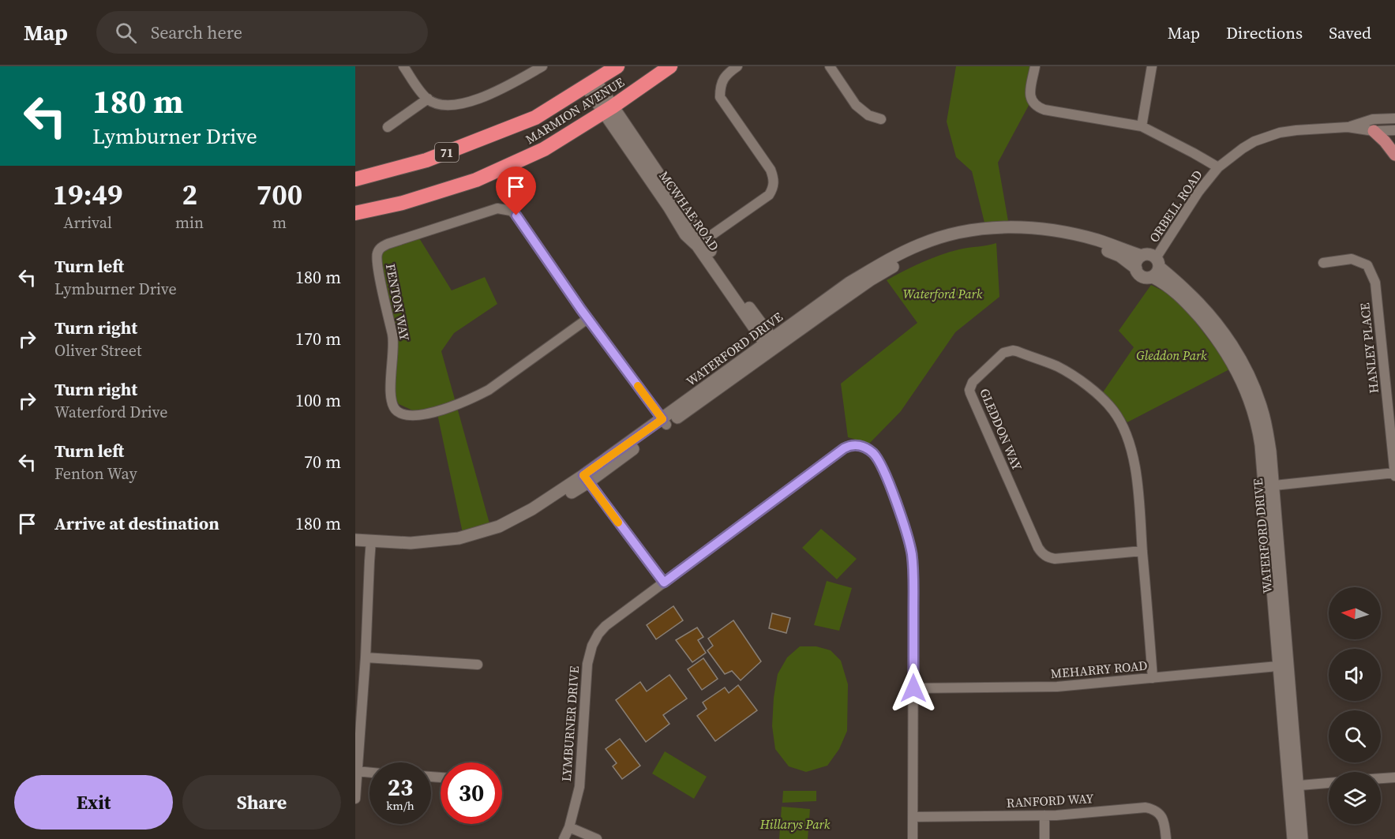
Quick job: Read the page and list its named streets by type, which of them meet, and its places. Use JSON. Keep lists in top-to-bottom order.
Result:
{
  "streets": {
    "highway": ["MARMION AVENUE", "71"],
    "street": [
      "ORBELL ROAD",
      "MCWHAE ROAD",
      "FENTON WAY",
      "HANLEY PLACE",
      "WATERFORD DRIVE",
      "GLEDDON WAY",
      "MEHARRY ROAD",
      "LYMBURNER DRIVE",
      "RANFORD WAY"
    ]
  },
  "crossings": [
    ["MARMION AVENUE", "MCWHAE ROAD"],
    ["ORBELL ROAD", "WATERFORD DRIVE"],
    ["MCWHAE ROAD", "WATERFORD DRIVE"],
    ["FENTON WAY", "WATERFORD DRIVE"],
    ["WATERFORD DRIVE", "MEHARRY ROAD"],
    ["GLEDDON WAY", "MEHARRY ROAD"],
    ["MEHARRY ROAD", "LYMBURNER DRIVE"],
    ["LYMBURNER DRIVE", "RANFORD WAY"]
  ],
  "parks": ["Waterford Park", "Gleddon Park", "Hillarys Park"],
  "north": "left",
  "page": {
    "header": "Map",
    "search": "Search here",
    "nav": ["Map", "Directions", "Saved"],
    "turn": ["180 m", "Lymburner Drive"],
    "eta": [
      "19:49",
      "Arrival",
      "2",
      "min",
      "700",
      "m"
    ],
    "list": [
      {
        "name": "Turn left",
        "note": "Lymburner Drive",
        "value": "180 m"
      },
      {
        "name": "Turn right",
        "note": "Oliver Street",
        "value": "170 m"
      },
      {
        "name": "Turn right",
        "note": "Waterford Drive",
        "value": "100 m"
      },
      {
        "name": "Turn left",
        "note": "Fenton Way",
        "value": "70 m"
      },
      {
        "name": "Arrive at destination",
        "value": "180 m"
      }
    ],
    "speed": "23 km/h",
    "limit": "30",
    "buttons": ["Exit", "Share"]
  }
}
